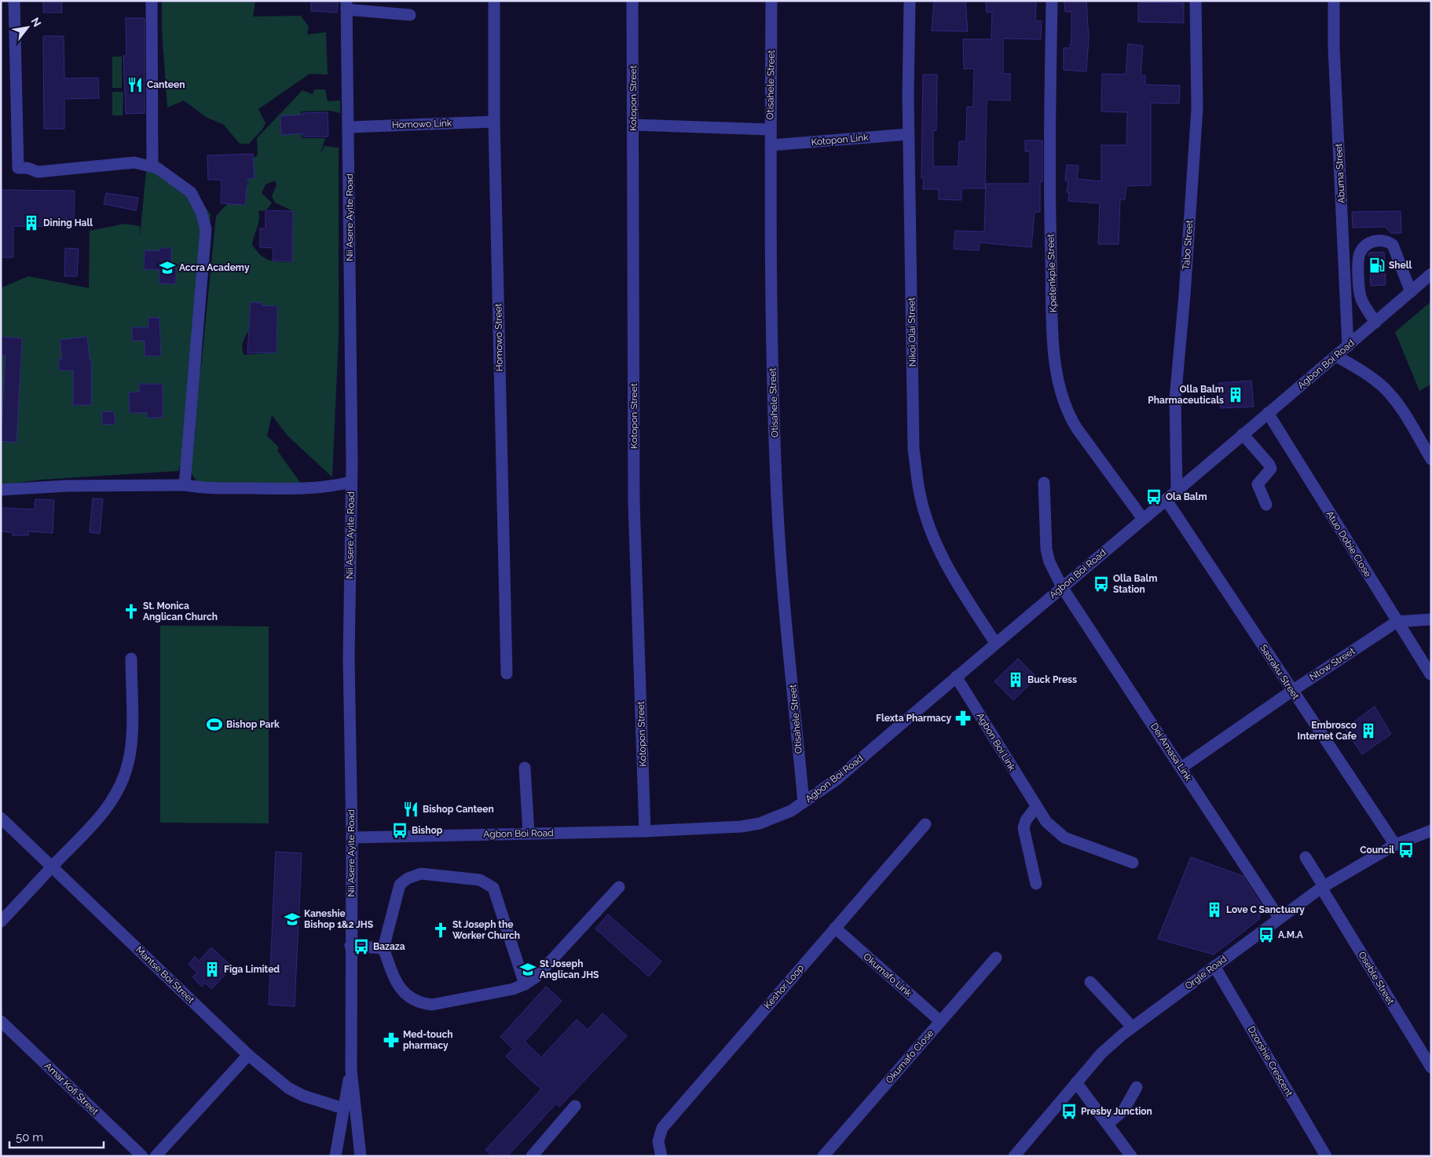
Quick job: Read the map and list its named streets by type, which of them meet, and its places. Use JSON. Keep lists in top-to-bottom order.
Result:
{
  "streets": {
    "street": [
      "Otisahele Street",
      "Kotopon Street",
      "Homowo Link",
      "Kotopon Link",
      "Abuma Street",
      "Nii Asere Ayite Road",
      "Tabo Street",
      "Kpetenkple Street",
      "Nikoi Olai Street",
      "Homowo Street",
      "Agbon Boi Road",
      "Atuo Dobie Close",
      "Ntow Street",
      "Sasraku Street",
      "Agbon Boi Link",
      "Dei Amasa Link",
      "Orgle Road",
      "Mantse Boi Street",
      "Okumafo Link",
      "Oseble Street",
      "Keshor Loop",
      "Okumafo Close",
      "Dzorshie Crescent",
      "Amar Kofi Street"
    ]
  },
  "crossings": [
    ["Otisahele Street", "Kotopon Link"],
    ["Otisahele Street", "Agbon Boi Road"],
    ["Kotopon Street", "Agbon Boi Road"],
    ["Homowo Link", "Nii Asere Ayite Road"],
    ["Homowo Link", "Homowo Street"],
    ["Kotopon Link", "Nikoi Olai Street"],
    ["Abuma Street", "Agbon Boi Road"],
    ["Nii Asere Ayite Road", "Agbon Boi Road"],
    ["Nii Asere Ayite Road", "Mantse Boi Street"],
    ["Tabo Street", "Agbon Boi Road"],
    ["Kpetenkple Street", "Agbon Boi Road"],
    ["Nikoi Olai Street", "Agbon Boi Road"],
    ["Agbon Boi Road", "Atuo Dobie Close"],
    ["Agbon Boi Road", "Sasraku Street"],
    ["Agbon Boi Road", "Agbon Boi Link"],
    ["Agbon Boi Road", "Dei Amasa Link"],
    ["Atuo Dobie Close", "Ntow Street"],
    ["Ntow Street", "Sasraku Street"],
    ["Ntow Street", "Dei Amasa Link"],
    ["Sasraku Street", "Orgle Road"],
    ["Dei Amasa Link", "Orgle Road"],
    ["Orgle Road", "Oseble Street"],
    ["Orgle Road", "Dzorshie Crescent"],
    ["Okumafo Link", "Keshor Loop"],
    ["Okumafo Link", "Okumafo Close"]
  ],
  "places": {
    "restaurant": ["Canteen", "Bishop Canteen"],
    "building": [
      "Dining Hall",
      "Olla Balm Pharmaceuticals",
      "Buck Press",
      "Embrosco Internet Cafe",
      "Love C Sanctuary",
      "Figa Limited"
    ],
    "fuel station": ["Shell"],
    "school or university": ["Accra Academy", "Kaneshie Bishop 1&2 JHS", "St Joseph Anglican JHS"],
    "bus stop": [
      "Ola Balm",
      "Olla Balm Station",
      "Bishop",
      "Council",
      "A.M.A",
      "Bazaza",
      "Presby Junction"
    ],
    "church": ["St. Monica Anglican Church", "St Joseph the Worker Church"],
    "pharmacy": ["Flexta Pharmacy", "Med-touch pharmacy"],
    "sports": ["Bishop Park"]
  },
  "scale_bar": "50 m",
  "north": "top right"
}
